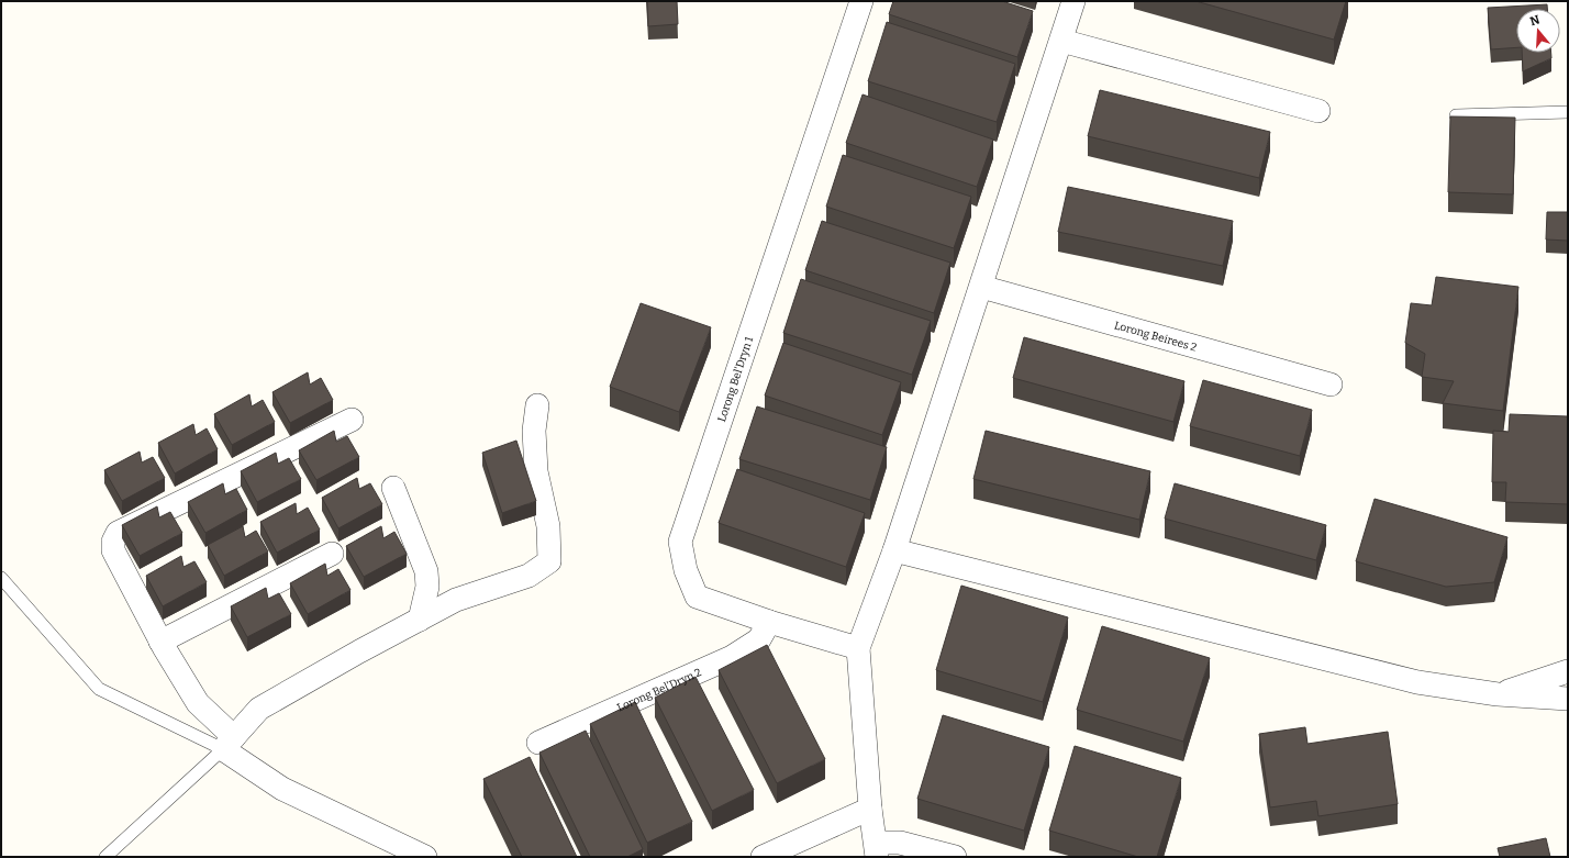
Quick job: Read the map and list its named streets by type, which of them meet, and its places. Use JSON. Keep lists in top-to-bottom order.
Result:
{
  "streets": {
    "street": ["Lorong Beirees 2", "Lorong Bel'Dryn 1", "Lorong Bel'Dryn 2"]
  },
  "crossings": [
    ["Lorong Bel'Dryn 1", "Lorong Bel'Dryn 2"]
  ],
  "north": "top"
}
